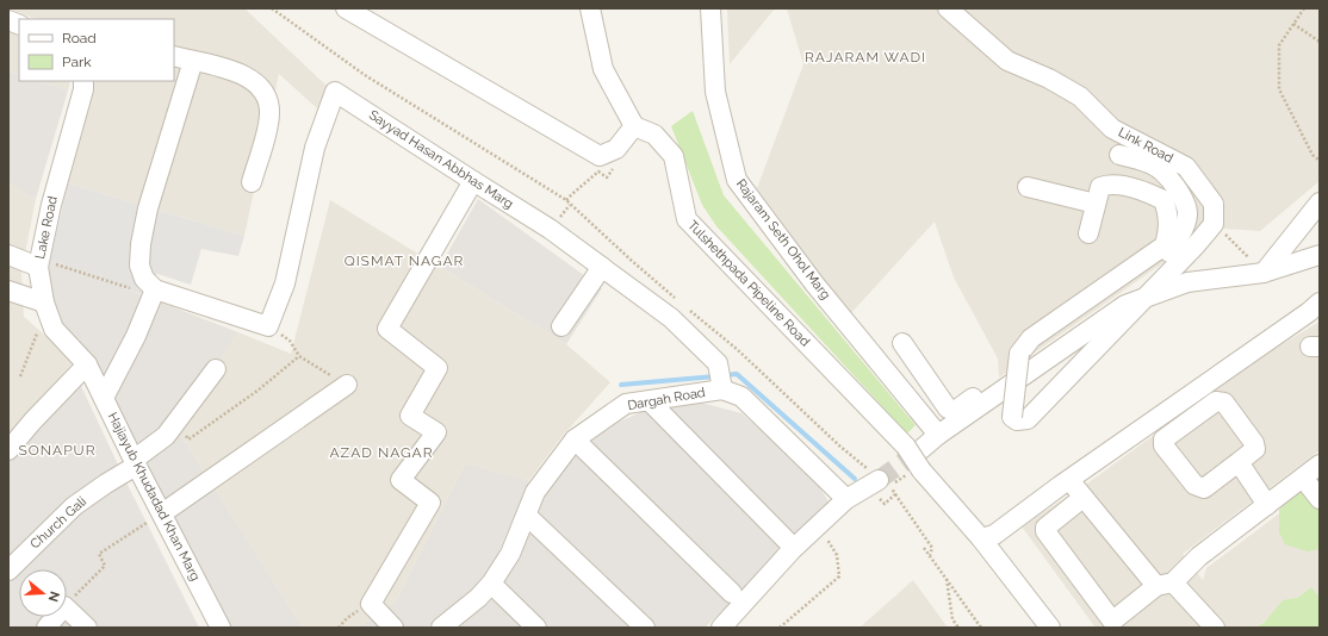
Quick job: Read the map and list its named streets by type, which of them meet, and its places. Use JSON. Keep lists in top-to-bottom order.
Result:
{
  "streets": {
    "street": [
      "Link Road",
      "Sayyad Hasan Abbhas Marg",
      "Lake Road",
      "Rajaram Seth Ohol Marg",
      "Tulshethpada Pipeline Road",
      "Dargah Road",
      "Hajiayub Khudadad Khan Marg",
      "Church Gali"
    ]
  },
  "crossings": [
    ["Sayyad Hasan Abbhas Marg", "Dargah Road"],
    ["Lake Road", "Hajiayub Khudadad Khan Marg"],
    ["Hajiayub Khudadad Khan Marg", "Church Gali"]
  ],
  "districts": [
    "RAJARAM WADI",
    "QISMAT NAGAR",
    "SONAPUR",
    "AZAD NAGAR"
  ],
  "legend": ["Road", "Park"],
  "north": "right"
}
